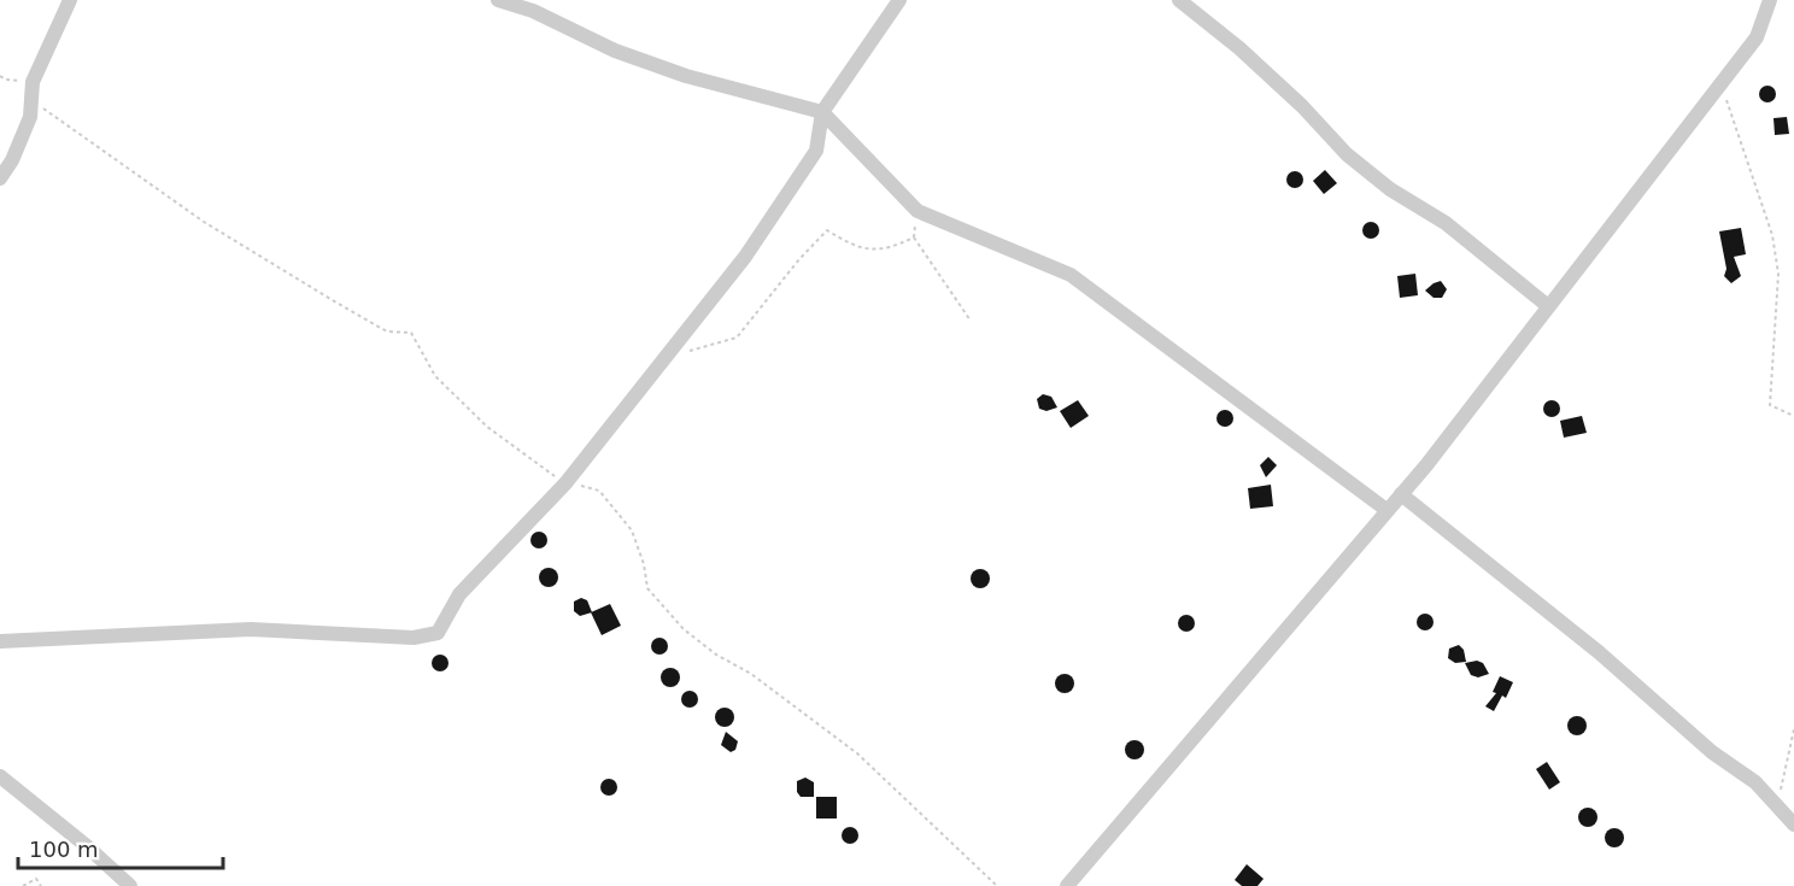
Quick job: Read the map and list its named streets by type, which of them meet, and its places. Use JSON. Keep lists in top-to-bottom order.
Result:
{
  "scale_bar": "100 m"
}
